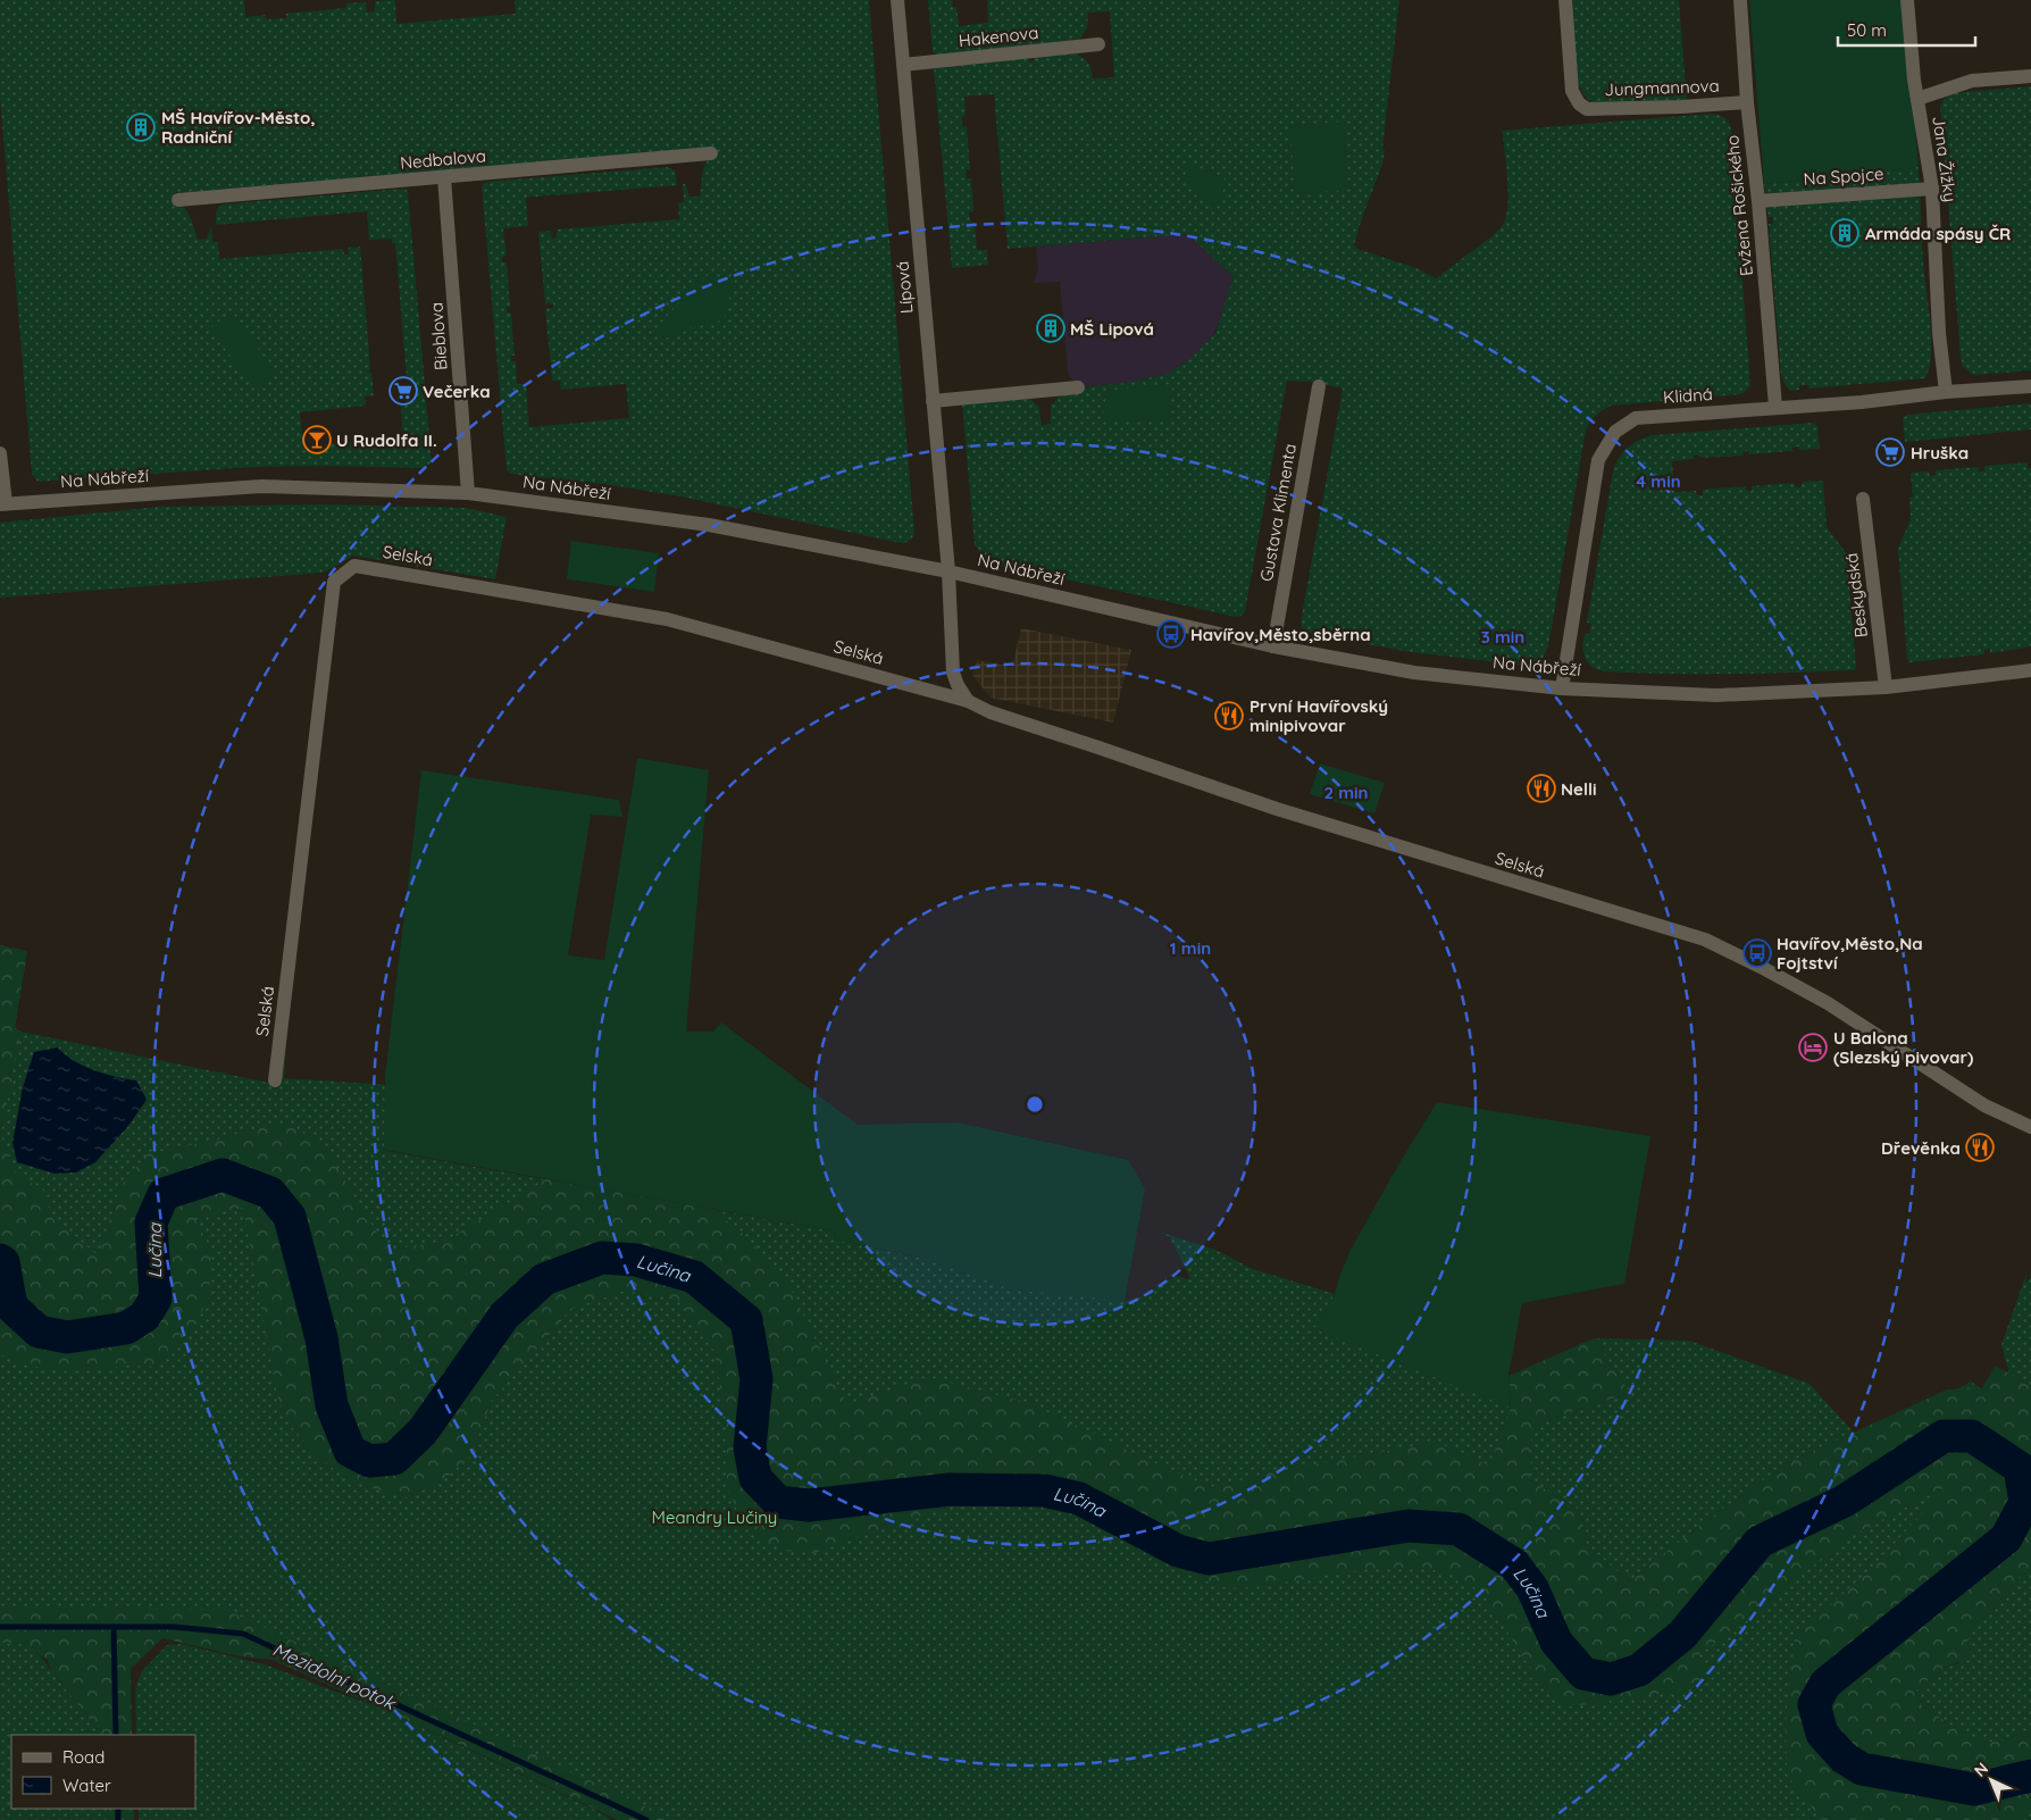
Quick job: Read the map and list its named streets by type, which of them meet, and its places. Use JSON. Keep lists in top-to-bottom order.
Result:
{
  "streets": {
    "street": [
      "Hakenova",
      "Jungmannova",
      "Nedbalova",
      "Jana Žižky",
      "Na Spojce",
      "Evžena Rošického",
      "Lípová",
      "Bieblova",
      "Klidná",
      "Na Nábřeží",
      "Gustava Klimenta",
      "Selská",
      "Beskydská"
    ]
  },
  "crossings": [
    ["Hakenova", "Lípová"],
    ["Jungmannova", "Evžena Rošického"],
    ["Nedbalova", "Bieblova"],
    ["Jana Žižky", "Na Spojce"],
    ["Jana Žižky", "Klidná"],
    ["Na Spojce", "Evžena Rošického"],
    ["Evžena Rošického", "Klidná"],
    ["Lípová", "Na Nábřeží"],
    ["Bieblova", "Na Nábřeží"],
    ["Klidná", "Na Nábřeží"],
    ["Na Nábřeží", "Gustava Klimenta"],
    ["Na Nábřeží", "Beskydská"]
  ],
  "water": ["Lučina", "Mezidolní potok"],
  "parks": ["Meandry Lučiny"],
  "places": {
    "building": ["MŠ Havířov-Město, Radniční", "Armáda spásy ČR", "MŠ Lipová"],
    "supermarket": ["Večerka", "Hruška"],
    "bar": ["U Rudolfa II."],
    "bus stop": ["Havířov,Město,sběrna", "Havířov,Město,Na Fojtství"],
    "restaurant": ["První Havířovský minipivovar", "Nelli", "Dřevěnka"],
    "hotel": ["U Balona (Slezský pivovar)"]
  },
  "legend": ["Road", "Water"],
  "scale_bar": "50 m",
  "north": "top left",
  "rings": [
    "4 min",
    "3 min",
    "2 min",
    "1 min"
  ]
}
